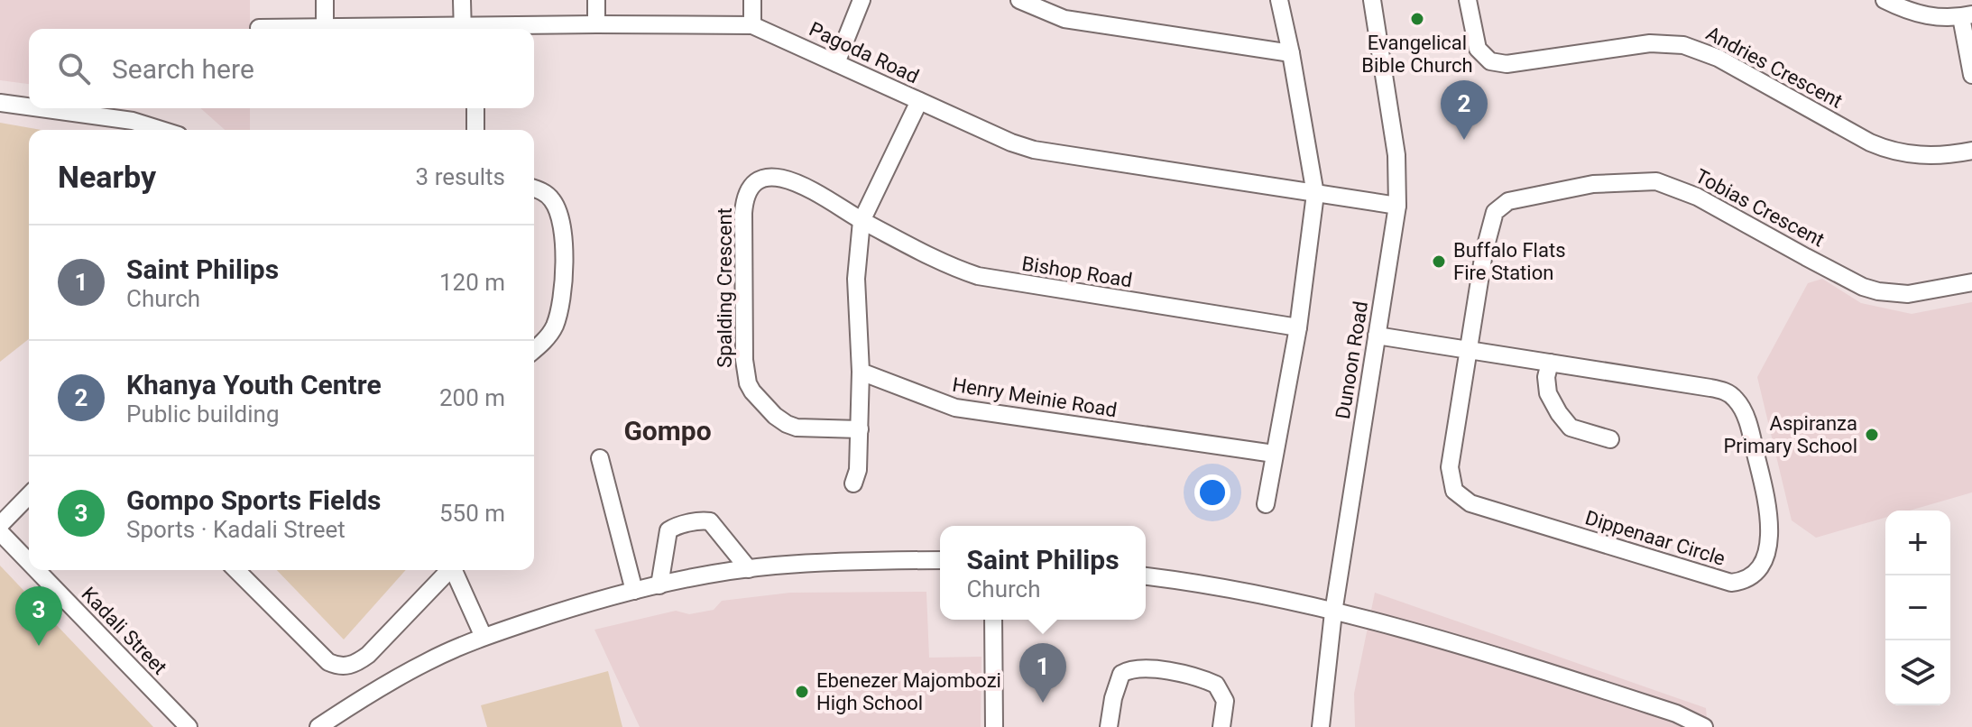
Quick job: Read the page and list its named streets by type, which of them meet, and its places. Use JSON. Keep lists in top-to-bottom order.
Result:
{
  "streets": {
    "street": [
      "Pagoda Road",
      "Andries Crescent",
      "Tobias Crescent",
      "Bishop Road",
      "Spalding Crescent",
      "Dunoon Road",
      "Henry Meinie Road",
      "Dippenaar Circle",
      "Kadali Street"
    ]
  },
  "crossings": [
    ["Pagoda Road", "Dunoon Road"],
    ["Tobias Crescent", "Dippenaar Circle"],
    ["Bishop Road", "Spalding Crescent"],
    ["Dunoon Road", "Dippenaar Circle"]
  ],
  "districts": ["Gompo"],
  "places": [
    "Evangelical Bible Church",
    "Buffalo Flats Fire Station",
    "Aspiranza Primary School",
    "Ebenezer Majombozi High School"
  ],
  "page": {
    "search": "Search here",
    "pins": ["2", "3", "1"],
    "heading": ["Nearby", "3 results"],
    "list": [
      {
        "mark": "1",
        "name": "Saint Philips",
        "note": "Church",
        "value": "120 m"
      },
      {
        "mark": "2",
        "name": "Khanya Youth Centre",
        "note": "Public building",
        "value": "200 m"
      },
      {
        "mark": "3",
        "name": "Gompo Sports Fields",
        "note": "Sports · Kadali Street",
        "value": "550 m"
      }
    ],
    "map_buttons": ["+", "−"],
    "popup": ["Saint Philips", "Church"]
  }
}
